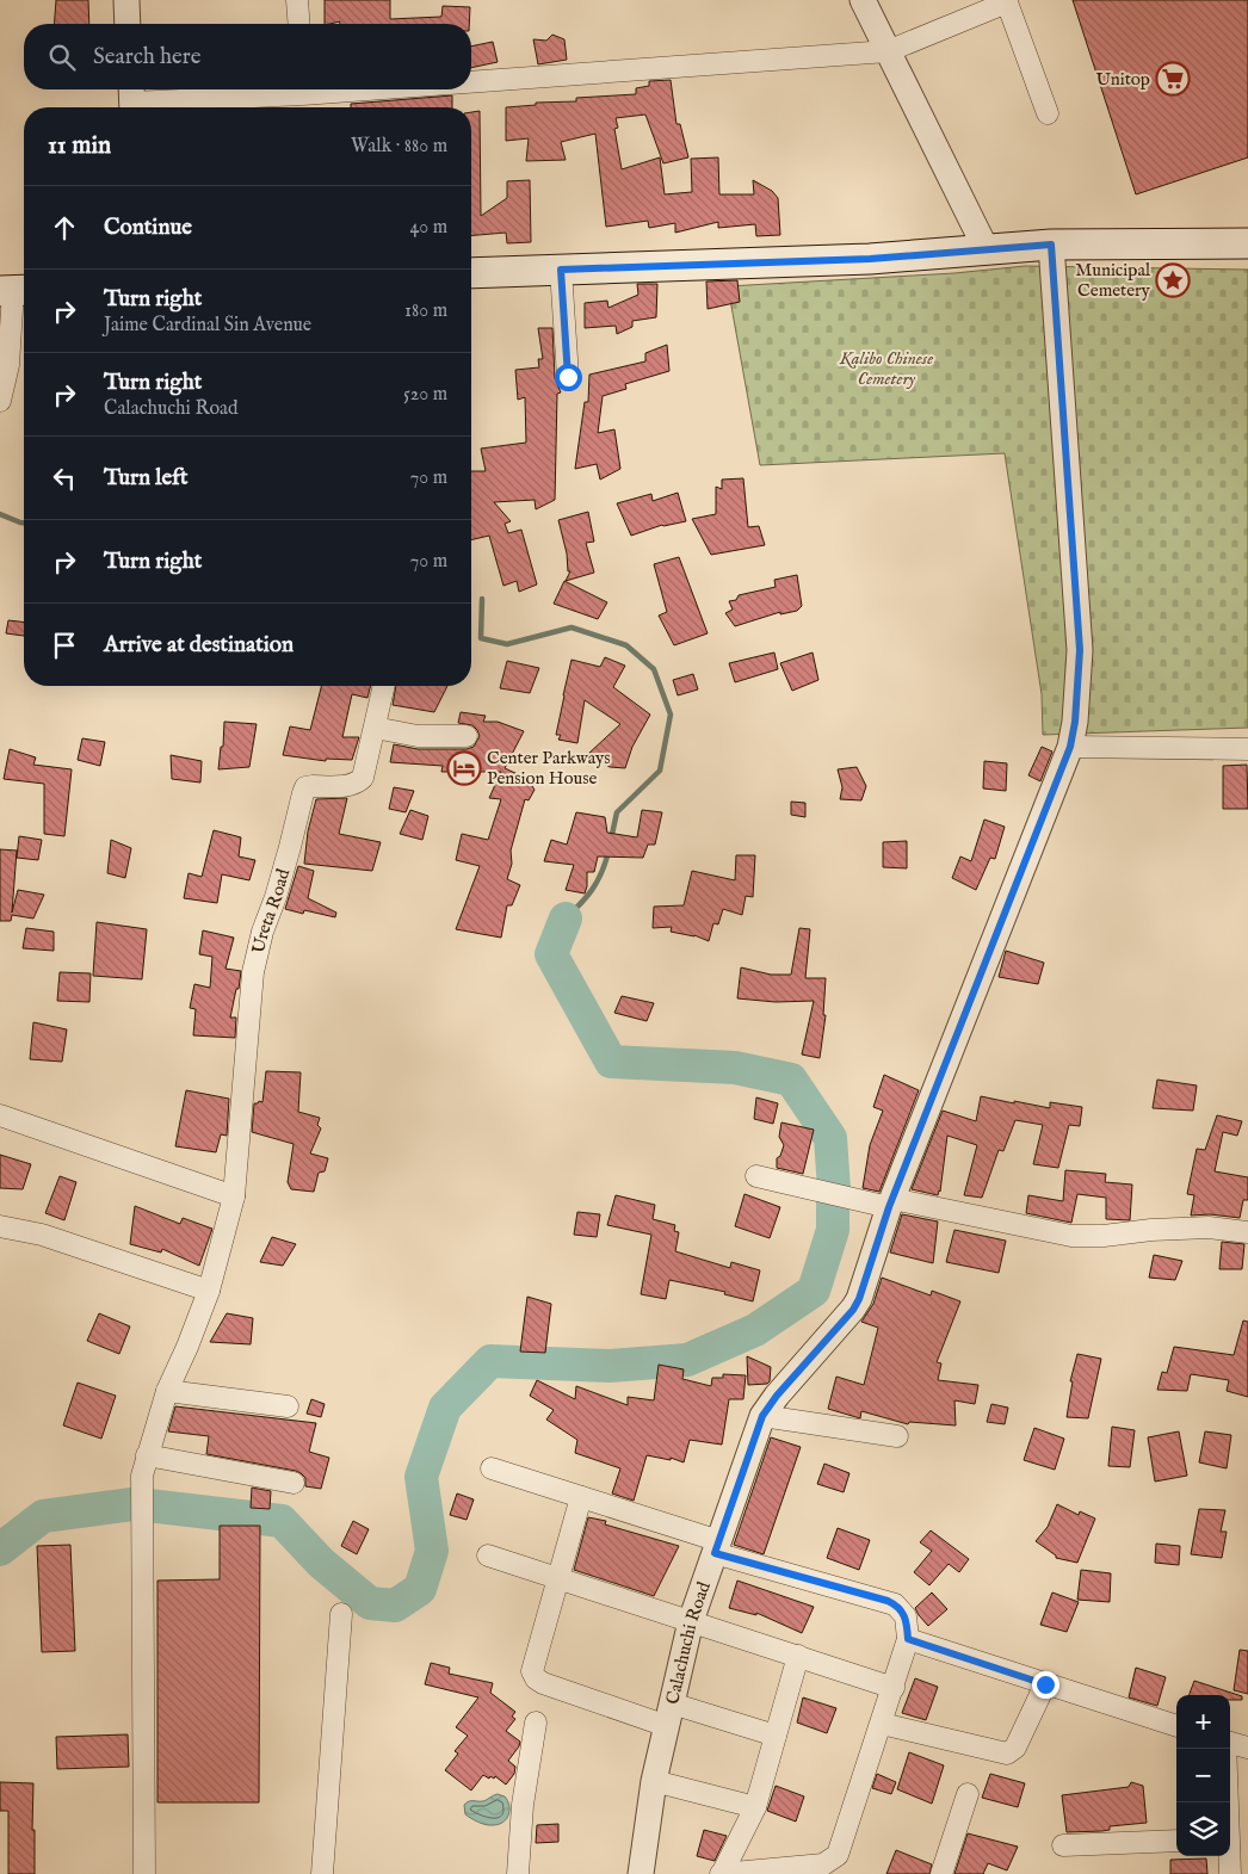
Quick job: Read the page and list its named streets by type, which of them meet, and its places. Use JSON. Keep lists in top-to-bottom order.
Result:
{
  "streets": {
    "street": ["Ureta Road", "Calachuchi Road"]
  },
  "parks": ["Kalibo Chinese Cemetery"],
  "places": {
    "supermarket": ["Unitop"],
    "place": ["Municipal Cemetery"],
    "hotel": ["Center Parkways Pension House"]
  },
  "page": {
    "search": "Search here",
    "heading": ["11 min", "Walk · 880 m"],
    "list": [
      ["Continue", "40 m"],
      ["Turn right", "Jaime Cardinal Sin Avenue", "180 m"],
      ["Turn right", "Calachuchi Road", "520 m"],
      ["Turn left", "70 m"],
      ["Turn right", "70 m"],
      "Arrive at destination"
    ],
    "map_buttons": ["+", "−"]
  }
}
